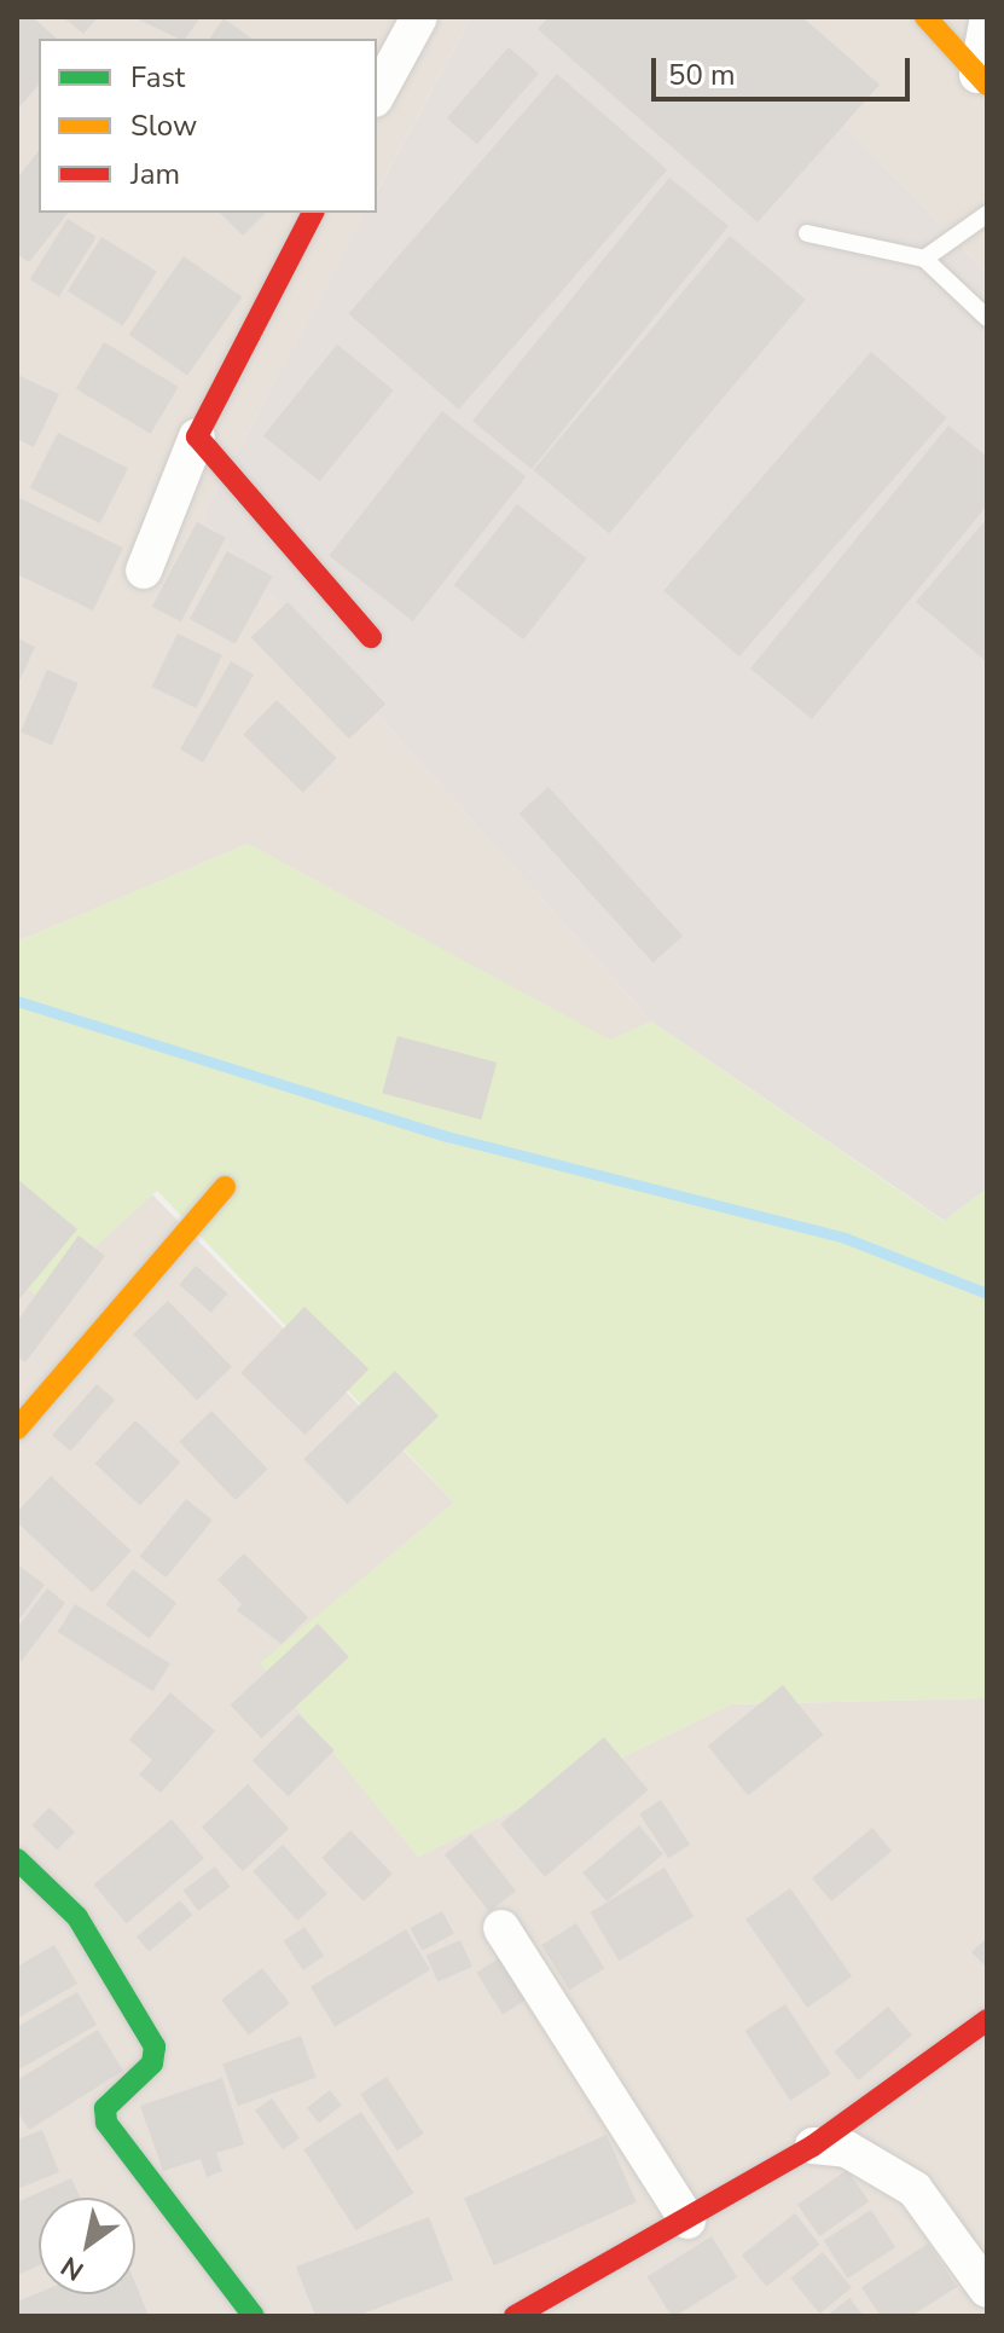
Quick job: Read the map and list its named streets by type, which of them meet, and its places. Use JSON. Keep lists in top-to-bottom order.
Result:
{
  "legend": ["Fast", "Slow", "Jam"],
  "scale_bar": "50 m",
  "north": "bottom left"
}
